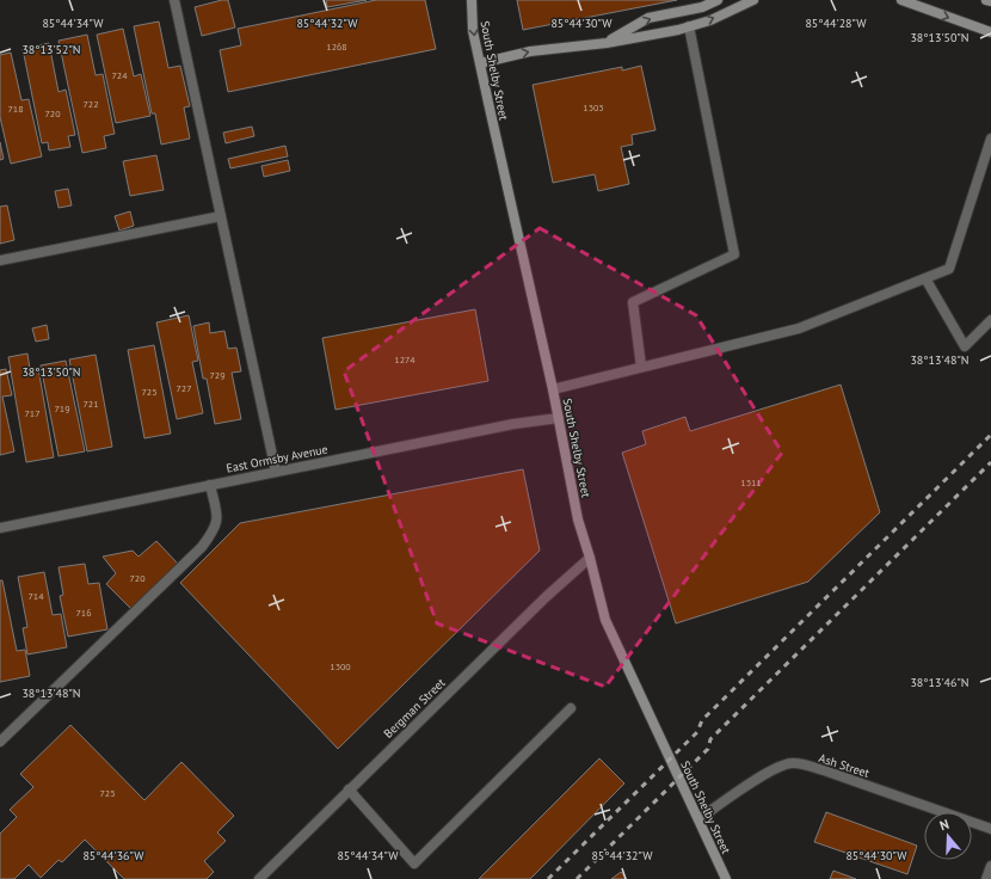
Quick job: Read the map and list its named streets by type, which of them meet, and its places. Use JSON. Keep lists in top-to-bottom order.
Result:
{
  "streets": {
    "main road": ["South Shelby Street"],
    "street": ["East Ormsby Avenue", "Bergman Street", "Ash Street"]
  },
  "crossings": [
    ["South Shelby Street", "East Ormsby Avenue"],
    ["South Shelby Street", "Bergman Street"],
    ["South Shelby Street", "Ash Street"]
  ],
  "house_numbers": [
    "1268",
    "724",
    "722",
    "1303",
    "718",
    "720",
    "1274",
    "729",
    "727",
    "725",
    "721",
    "719",
    "717",
    "1311",
    "720",
    "714",
    "716",
    "1300",
    "725"
  ],
  "north": "top",
  "coordinates": [
    "85°44'34\"W",
    "85°44'32\"W",
    "85°44'30\"W",
    "85°44'28\"W",
    "38°13'50\"N",
    "38°13'52\"N",
    "38°13'48\"N",
    "38°13'46\"N",
    "85°44'36\"W"
  ]
}
